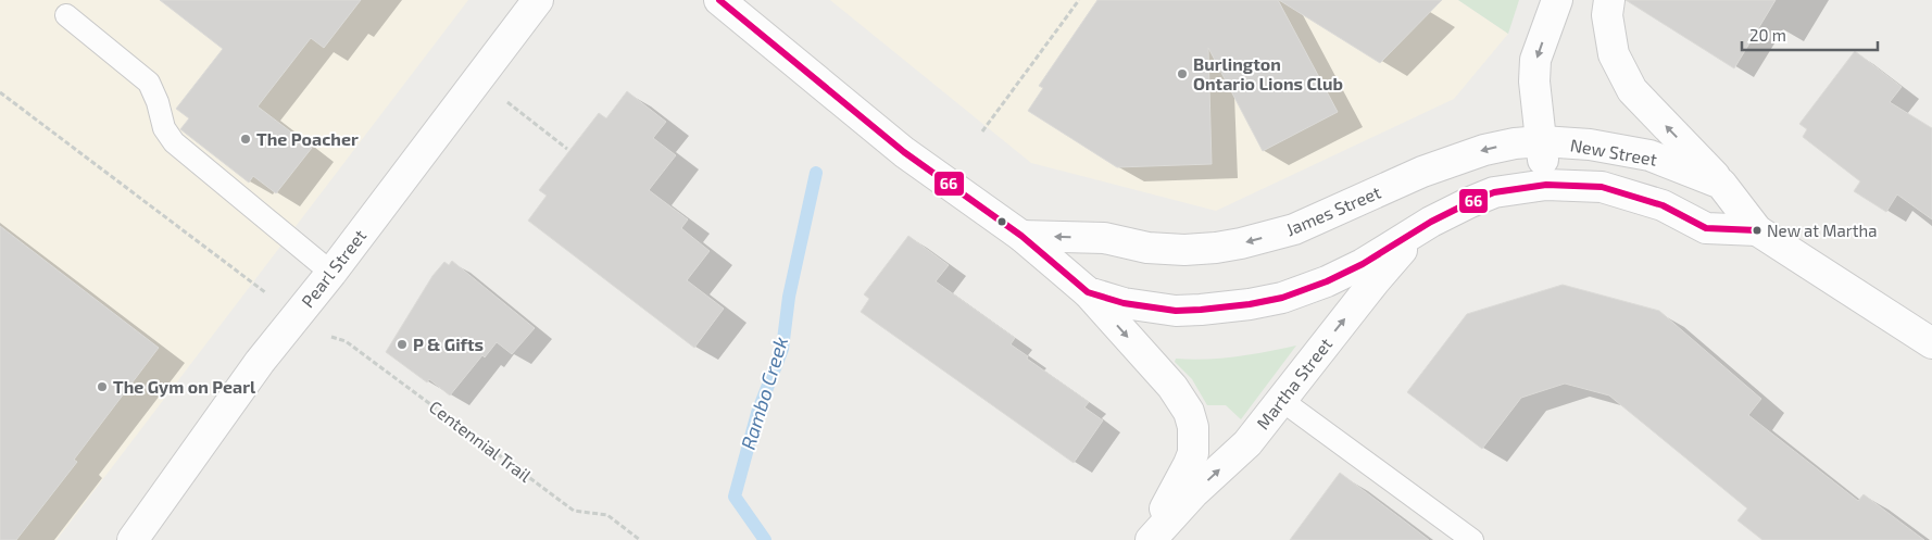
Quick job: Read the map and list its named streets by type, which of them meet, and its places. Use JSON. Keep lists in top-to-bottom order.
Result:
{
  "streets": {
    "main road": [
      "New Street",
      "James Street",
      "Pearl Street",
      "Martha Street"
    ],
    "path": ["Centennial Trail"]
  },
  "crossings": [
    ["New Street", "James Street"]
  ],
  "one_way": ["Martha Street"],
  "water": ["Rambo Creek"],
  "places": [
    "Burlington Ontario Lions Club",
    "The Poacher",
    "New at Martha",
    "P & Gifts",
    "The Gym on Pearl"
  ],
  "lines": ["transit line 66"],
  "scale_bar": "20 m"
}
